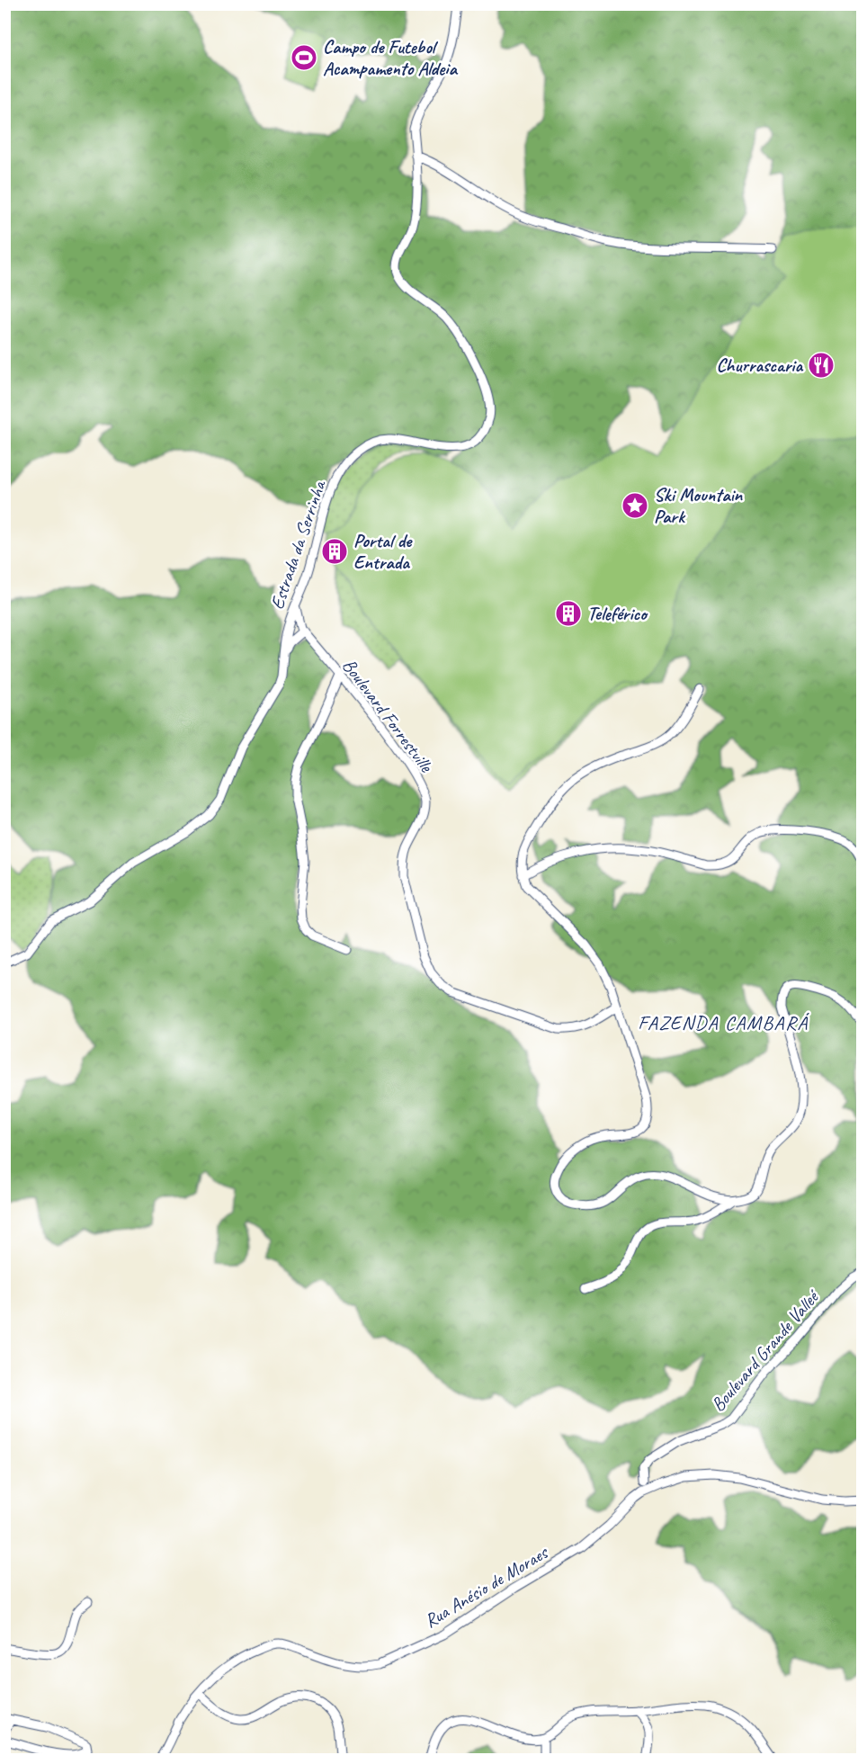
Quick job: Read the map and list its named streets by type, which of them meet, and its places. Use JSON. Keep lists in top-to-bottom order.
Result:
{
  "streets": {
    "street": [
      "Estrada da Serrinha",
      "Boulevard Forrestville",
      "Boulevard Grande Valleé",
      "Rua Anésio de Moraes"
    ]
  },
  "districts": ["FAZENDA CAMBARÁ"],
  "places": {
    "sports": ["Campo de Futebol Acampamento Aldeia"],
    "restaurant": ["Churrascaria"],
    "place": ["Ski Mountain Park"],
    "building": ["Portal de Entrada", "Teleférico"]
  }
}
